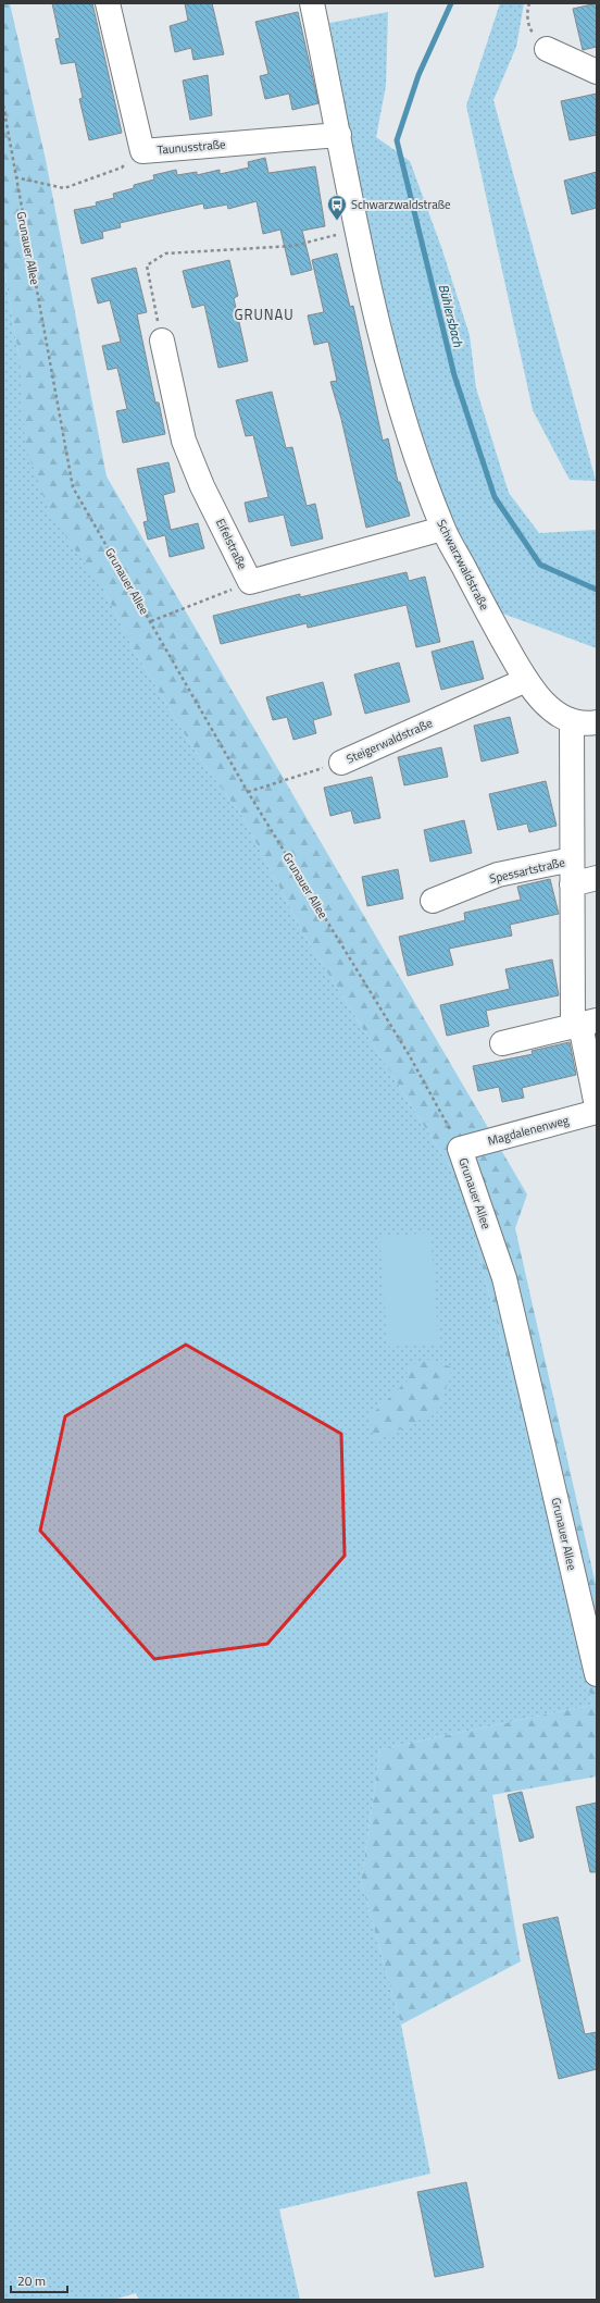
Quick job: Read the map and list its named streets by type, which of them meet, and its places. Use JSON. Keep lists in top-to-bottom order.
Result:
{
  "streets": {
    "street": [
      "Taunusstraße",
      "Grunauer Allee",
      "Eifelstraße",
      "Schwarzwaldstraße",
      "Steigerwaldstraße",
      "Spessartstraße",
      "Magdalenenweg"
    ]
  },
  "crossings": [
    ["Taunusstraße", "Schwarzwaldstraße"],
    ["Grunauer Allee", "Steigerwaldstraße"],
    ["Grunauer Allee", "Magdalenenweg"],
    ["Eifelstraße", "Schwarzwaldstraße"],
    ["Schwarzwaldstraße", "Steigerwaldstraße"],
    ["Schwarzwaldstraße", "Spessartstraße"]
  ],
  "districts": ["GRUNAU"],
  "water": ["Bühlersbach"],
  "places": {
    "bus stop": ["Schwarzwaldstraße"]
  },
  "scale_bar": "20 m"
}
